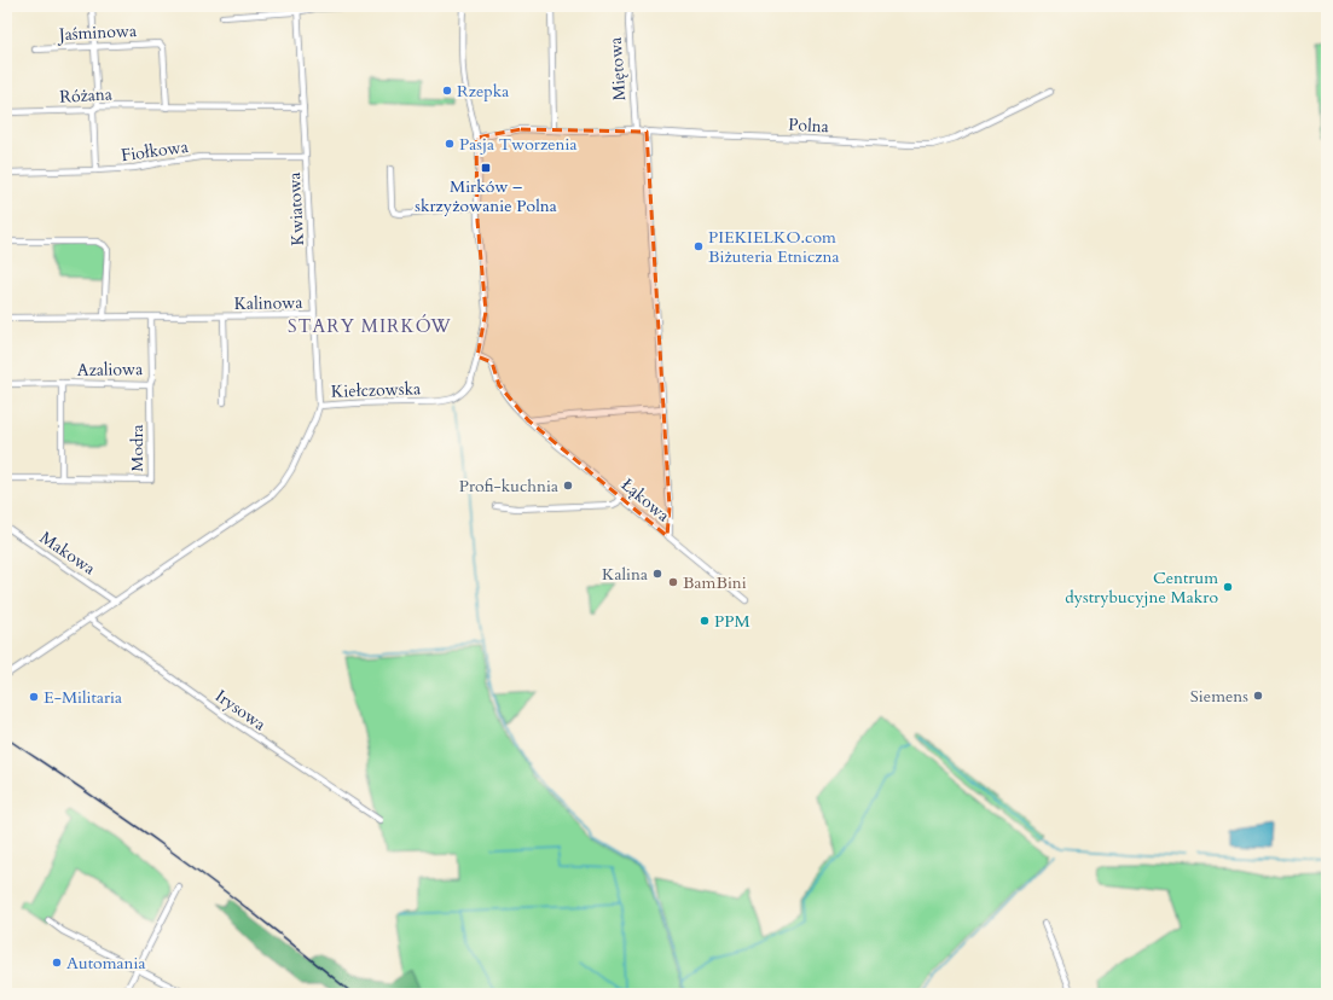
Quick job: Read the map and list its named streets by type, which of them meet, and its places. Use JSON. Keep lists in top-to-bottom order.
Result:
{
  "streets": {
    "street": [
      "Jaśminowa",
      "Miętowa",
      "Różana",
      "Polna",
      "Fiołkowa",
      "Kwiatowa",
      "Kalinowa",
      "Azaliowa",
      "Kiełczowska",
      "Modra",
      "Łąkowa",
      "Makowa",
      "Irysowa"
    ]
  },
  "crossings": [
    ["Jaśminowa", "Różana"],
    ["Miętowa", "Polna"],
    ["Różana", "Kwiatowa"],
    ["Polna", "Kiełczowska"],
    ["Fiołkowa", "Kwiatowa"],
    ["Kwiatowa", "Kalinowa"],
    ["Kwiatowa", "Kiełczowska"],
    ["Kalinowa", "Azaliowa"],
    ["Azaliowa", "Modra"],
    ["Kiełczowska", "Łąkowa"],
    ["Kiełczowska", "Makowa"],
    ["Kiełczowska", "Irysowa"]
  ],
  "districts": ["STARY MIRKÓW"],
  "places": {
    "other": [
      "Rzepka",
      "Pasja Tworzenia",
      "PIEKIELKO.com Biżuteria Etniczna",
      "Profi-kuchnia",
      "Kalina",
      "BamBini",
      "Centrum dystrybucyjne Makro",
      "PPM",
      "Siemens",
      "E-Militaria",
      "Automania"
    ],
    "transit": ["Mirków – skrzyżowanie Polna"]
  }
}
